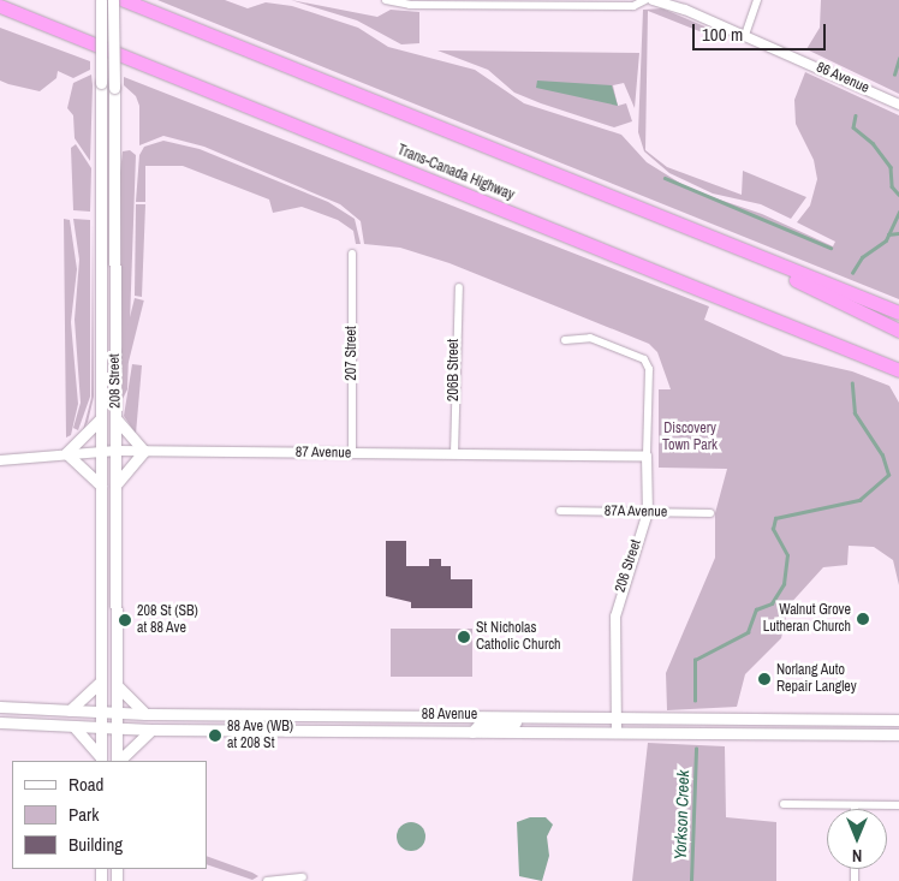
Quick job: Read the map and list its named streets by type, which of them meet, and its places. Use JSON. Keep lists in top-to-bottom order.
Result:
{
  "streets": {
    "highway": ["Trans-Canada Highway"],
    "main road": ["208 Street", "88 Avenue"],
    "street": [
      "86 Avenue",
      "207 Street",
      "206B Street",
      "87 Avenue",
      "87A Avenue",
      "206 Street"
    ]
  },
  "crossings": [
    ["207 Street", "87 Avenue"],
    ["206B Street", "87 Avenue"],
    ["208 Street", "87 Avenue"],
    ["208 Street", "88 Avenue"],
    ["87 Avenue", "206 Street"],
    ["87A Avenue", "206 Street"],
    ["206 Street", "88 Avenue"]
  ],
  "water": ["Yorkson Creek"],
  "parks": ["Discovery Town Park"],
  "places": [
    "Walnut Grove Lutheran Church",
    "208 St (SB) at 88 Ave",
    "St Nicholas Catholic Church",
    "Norlang Auto Repair Langley",
    "88 Ave (WB) at 208 St"
  ],
  "legend": ["Road", "Park", "Building"],
  "scale_bar": "100 m",
  "north": "bottom"
}
